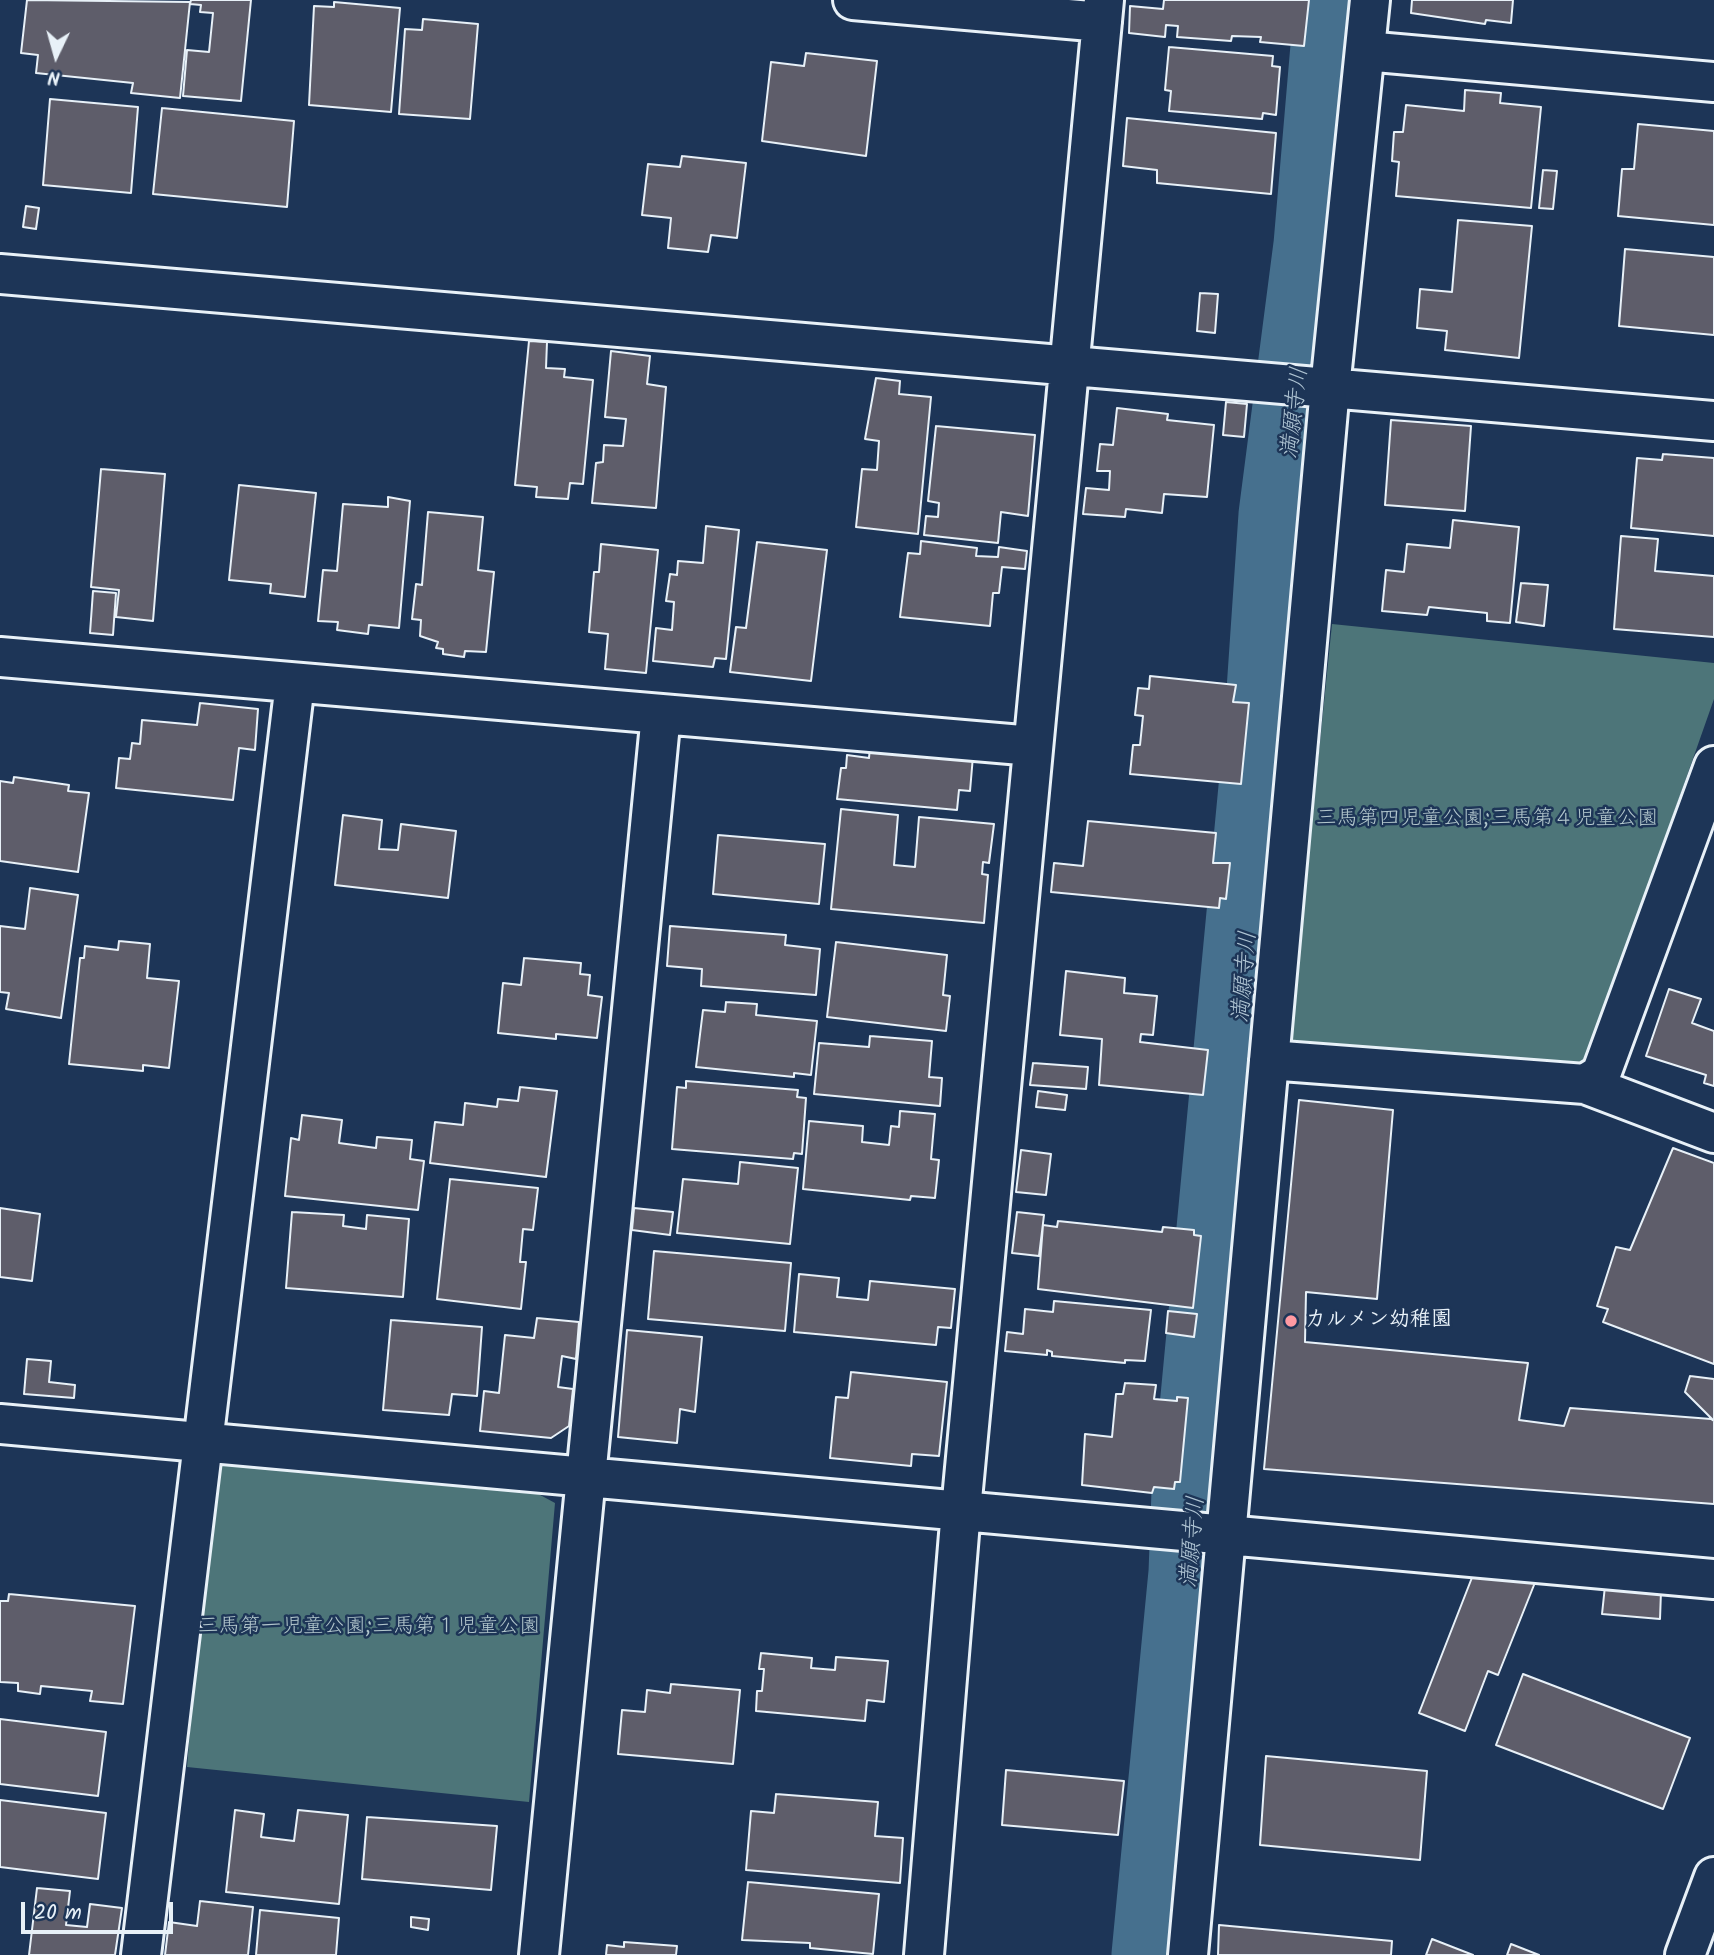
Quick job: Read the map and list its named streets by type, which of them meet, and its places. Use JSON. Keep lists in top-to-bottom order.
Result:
{
  "water": ["満願寺川"],
  "parks": ["三馬第四児童公園;三馬第４児童公園", "三馬第一児童公園;三馬第１児童公園"],
  "places": ["カルメン幼稚園"],
  "scale_bar": "20 m",
  "north": "bottom"
}
